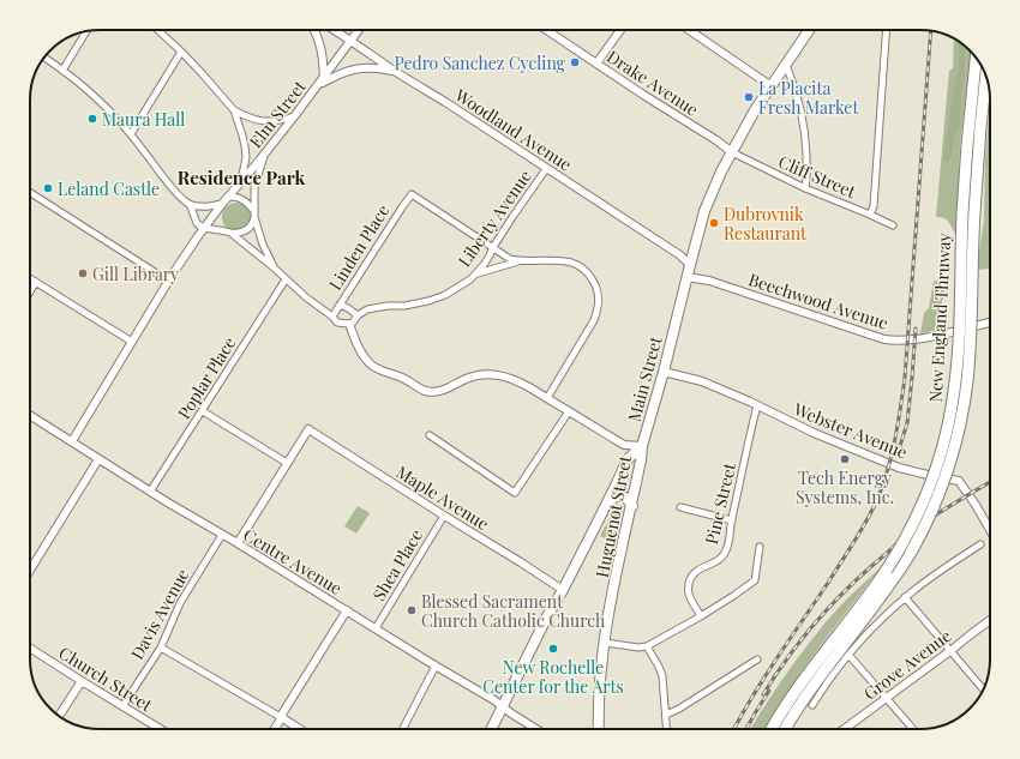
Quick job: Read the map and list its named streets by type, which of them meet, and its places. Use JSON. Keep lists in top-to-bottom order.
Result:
{
  "streets": {
    "highway": ["New England Thruway"],
    "main road": ["Main Street", "Huguenot Street"],
    "street": [
      "Drake Avenue",
      "Elm Street",
      "Woodland Avenue",
      "Cliff Street",
      "Liberty Avenue",
      "Linden Place",
      "Beechwood Avenue",
      "Poplar Place",
      "Webster Avenue",
      "Maple Avenue",
      "Pine Street",
      "Centre Avenue",
      "Shea Place",
      "Davis Avenue",
      "Grove Avenue",
      "Church Street"
    ]
  },
  "crossings": [
    ["Drake Avenue", "Cliff Street"],
    ["Drake Avenue", "Main Street"],
    ["Elm Street", "Woodland Avenue"],
    ["Elm Street", "Centre Avenue"],
    ["Woodland Avenue", "Liberty Avenue"],
    ["Woodland Avenue", "Main Street"],
    ["Cliff Street", "Main Street"],
    ["Liberty Avenue", "Linden Place"],
    ["Beechwood Avenue", "Main Street"],
    ["Poplar Place", "Centre Avenue"],
    ["Main Street", "Webster Avenue"],
    ["Main Street", "Maple Avenue"],
    ["Main Street", "Huguenot Street"],
    ["Main Street", "Centre Avenue"],
    ["Webster Avenue", "Pine Street"],
    ["Maple Avenue", "Shea Place"],
    ["Centre Avenue", "Shea Place"],
    ["Centre Avenue", "Davis Avenue"],
    ["Davis Avenue", "Church Street"]
  ],
  "districts": ["Residence Park"],
  "places": [
    "Pedro Sanchez Cycling",
    "La Placita Fresh Market",
    "Maura Hall",
    "Leland Castle",
    "Dubrovnik Restaurant",
    "Gill Library",
    "Tech Energy Systems, Inc.",
    "Blessed Sacrament Church Catholic Church",
    "New Rochelle Center for the Arts"
  ]
}
